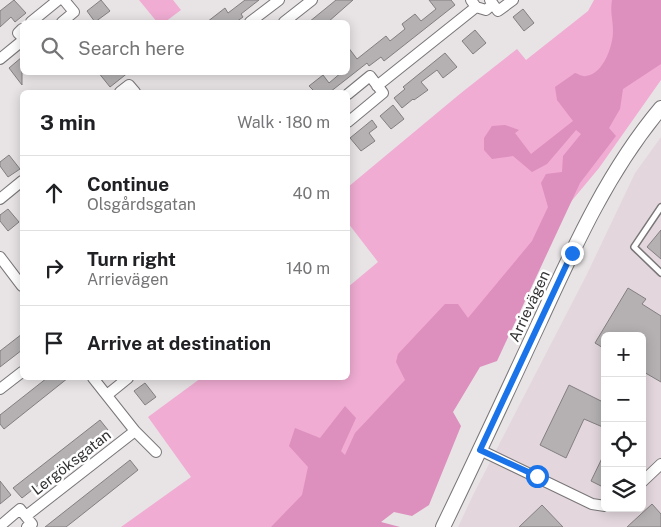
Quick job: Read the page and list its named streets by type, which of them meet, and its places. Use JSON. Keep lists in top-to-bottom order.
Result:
{
  "streets": {
    "main road": ["Arrievägen"],
    "street": ["Lergöksgatan"]
  },
  "page": {
    "search": "Search here",
    "heading": ["3 min", "Walk · 180 m"],
    "list": [
      ["Continue", "Olsgårdsgatan", "40 m"],
      ["Turn right", "Arrievägen", "140 m"],
      "Arrive at destination"
    ],
    "map_buttons": ["+", "−"]
  }
}
